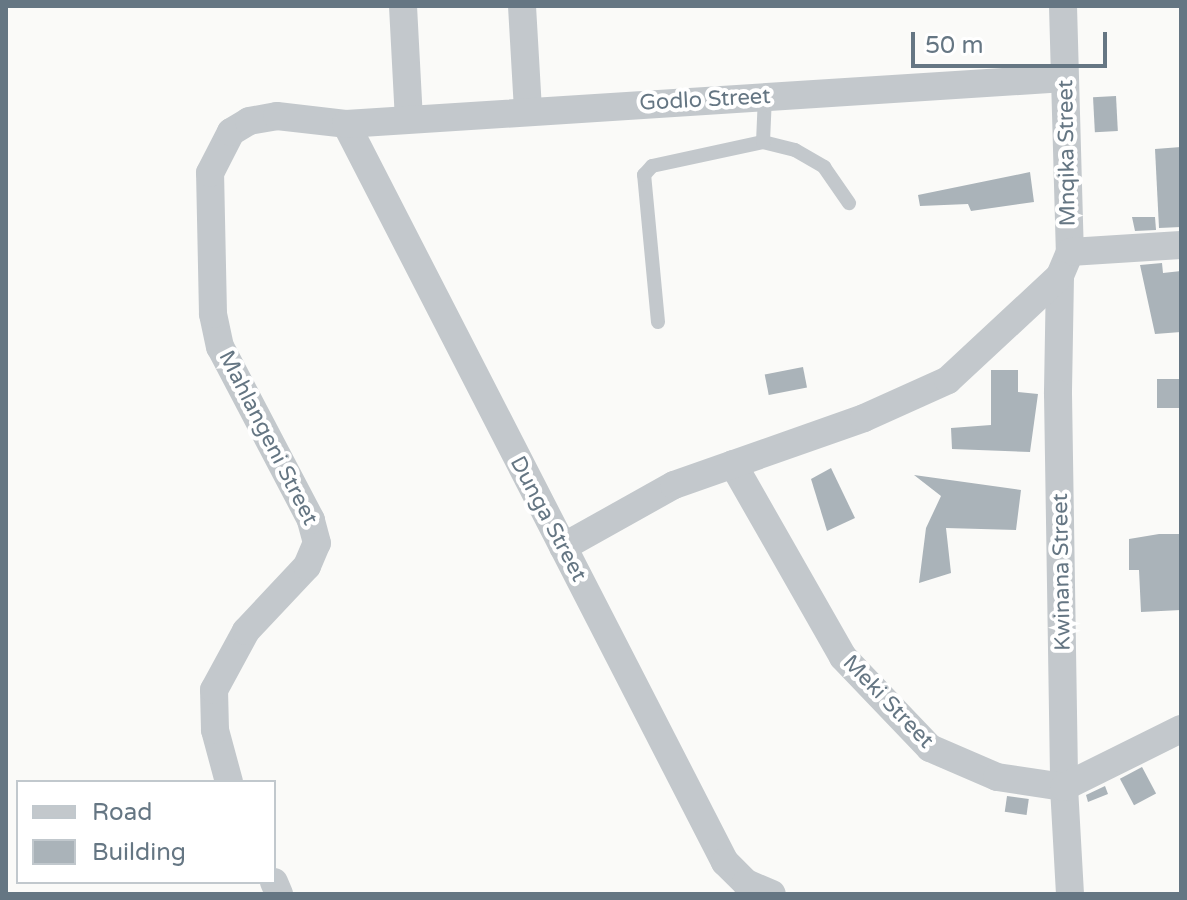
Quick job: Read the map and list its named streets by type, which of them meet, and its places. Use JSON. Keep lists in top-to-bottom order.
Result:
{
  "streets": {
    "street": [
      "Godlo Street",
      "Mnqika Street",
      "Mahlangeni Street",
      "Dunga Street",
      "Kwinana Street",
      "Meki Street"
    ]
  },
  "crossings": [
    ["Godlo Street", "Mnqika Street"],
    ["Godlo Street", "Mahlangeni Street"],
    ["Godlo Street", "Dunga Street"],
    ["Mnqika Street", "Kwinana Street"],
    ["Mahlangeni Street", "Dunga Street"],
    ["Kwinana Street", "Meki Street"]
  ],
  "legend": ["Road", "Building"],
  "scale_bar": "50 m"
}
